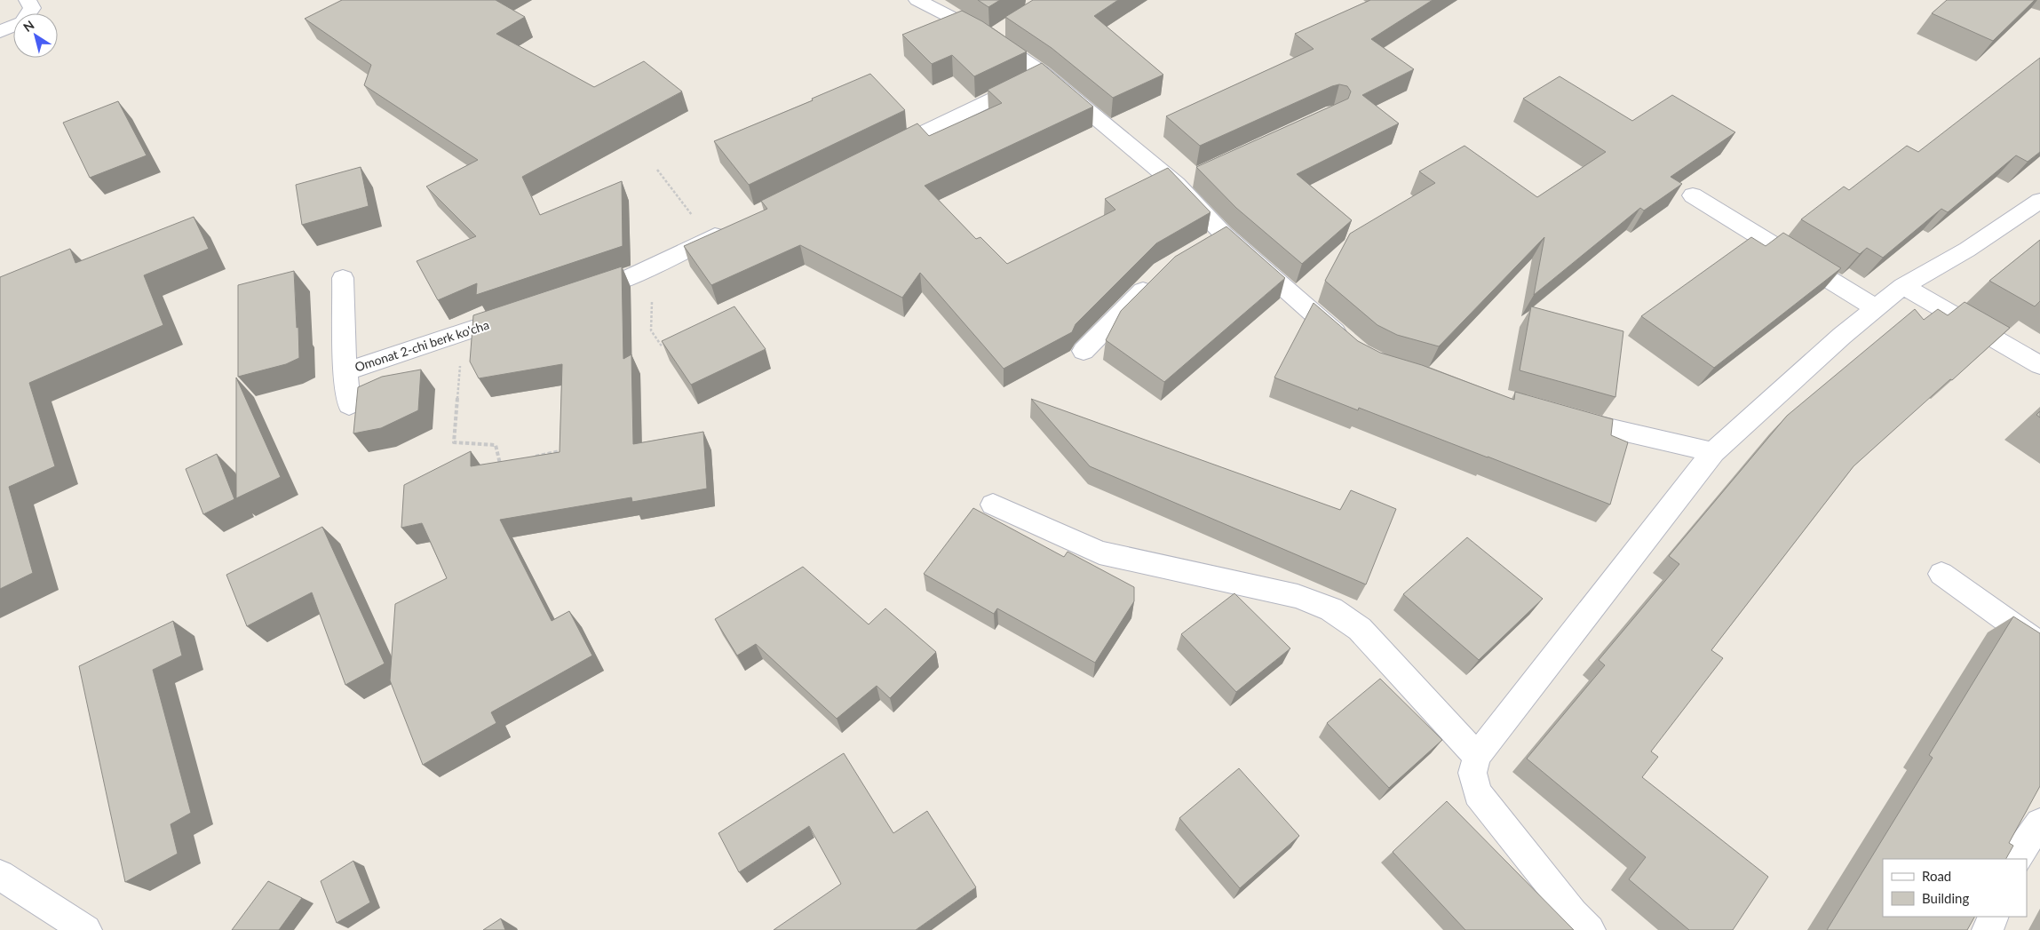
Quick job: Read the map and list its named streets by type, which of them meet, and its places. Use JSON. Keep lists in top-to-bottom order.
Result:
{
  "streets": {
    "street": ["Omonat 2-chi berk ko'cha"]
  },
  "legend": ["Road", "Building"],
  "north": "top left"
}
